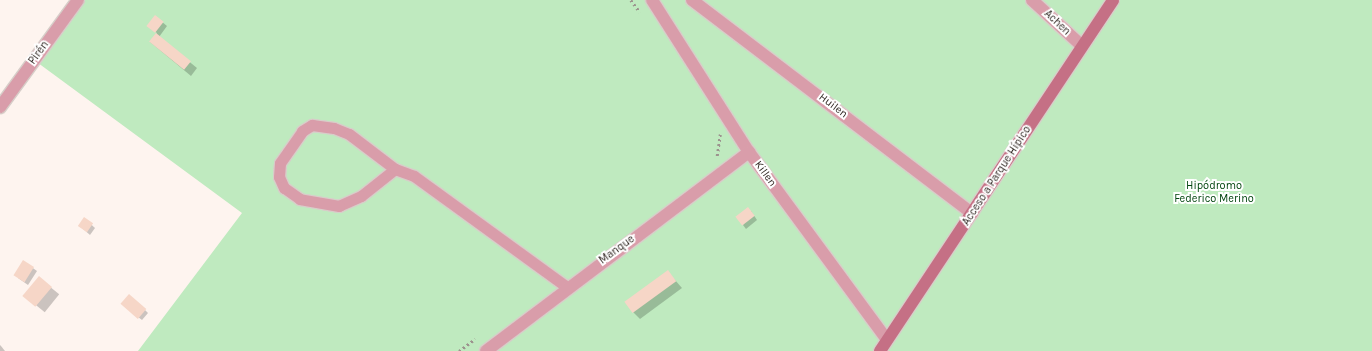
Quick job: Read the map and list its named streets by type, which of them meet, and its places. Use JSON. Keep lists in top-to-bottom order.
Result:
{
  "streets": {
    "street": [
      "Achen",
      "Pirén",
      "Huilen",
      "Killen",
      "Acceso a Parque Hípico",
      "Manque"
    ]
  },
  "crossings": [
    ["Achen", "Acceso a Parque Hípico"],
    ["Huilen", "Acceso a Parque Hípico"],
    ["Killen", "Acceso a Parque Hípico"],
    ["Killen", "Manque"]
  ],
  "parks": ["Hipódromo Federico Merino"]
}
